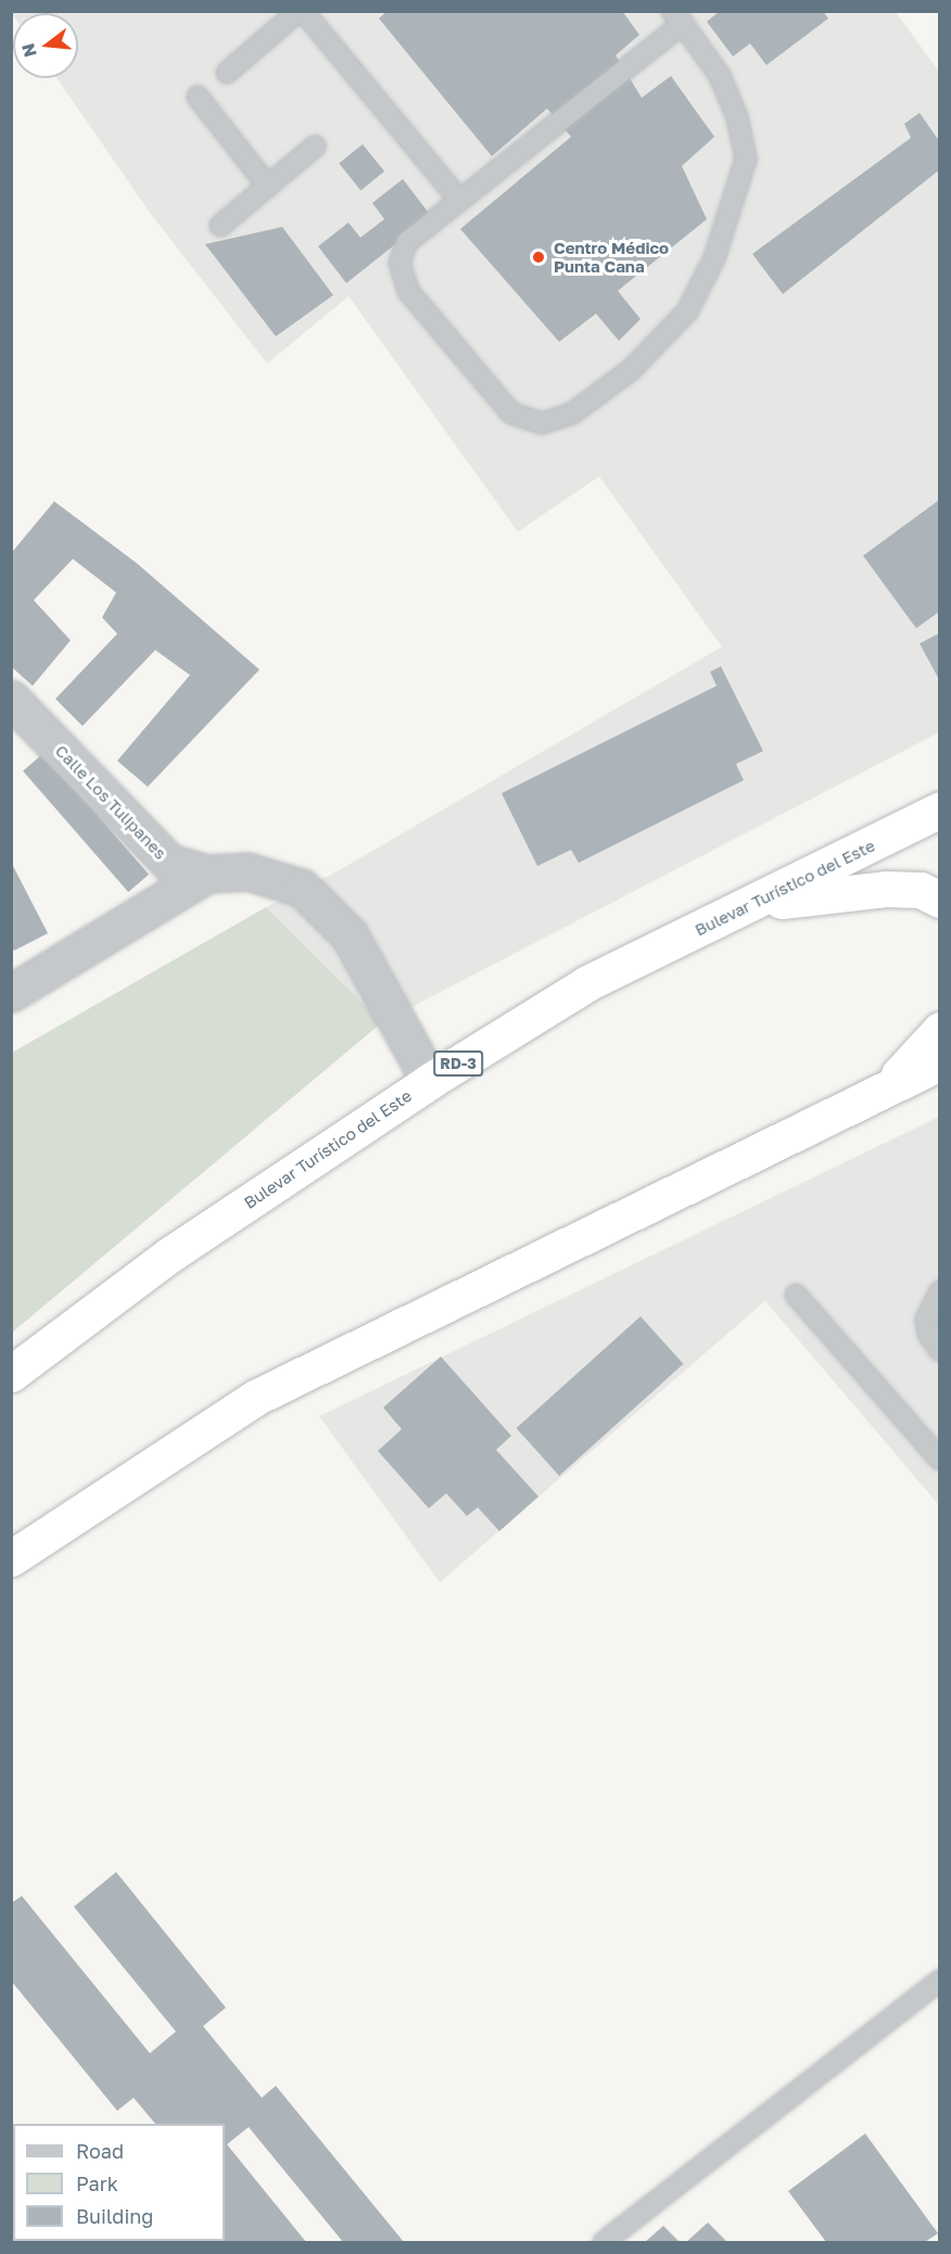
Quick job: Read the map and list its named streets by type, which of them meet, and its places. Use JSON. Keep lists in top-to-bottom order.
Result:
{
  "streets": {
    "highway": ["Bulevar Turístico del Este", "RD-3"],
    "street": ["Calle Los Tulipanes"]
  },
  "crossings": [
    ["Calle Los Tulipanes", "Bulevar Turístico del Este"]
  ],
  "places": ["Centro Médico Punta Cana"],
  "legend": ["Road", "Park", "Building"],
  "north": "left"
}
